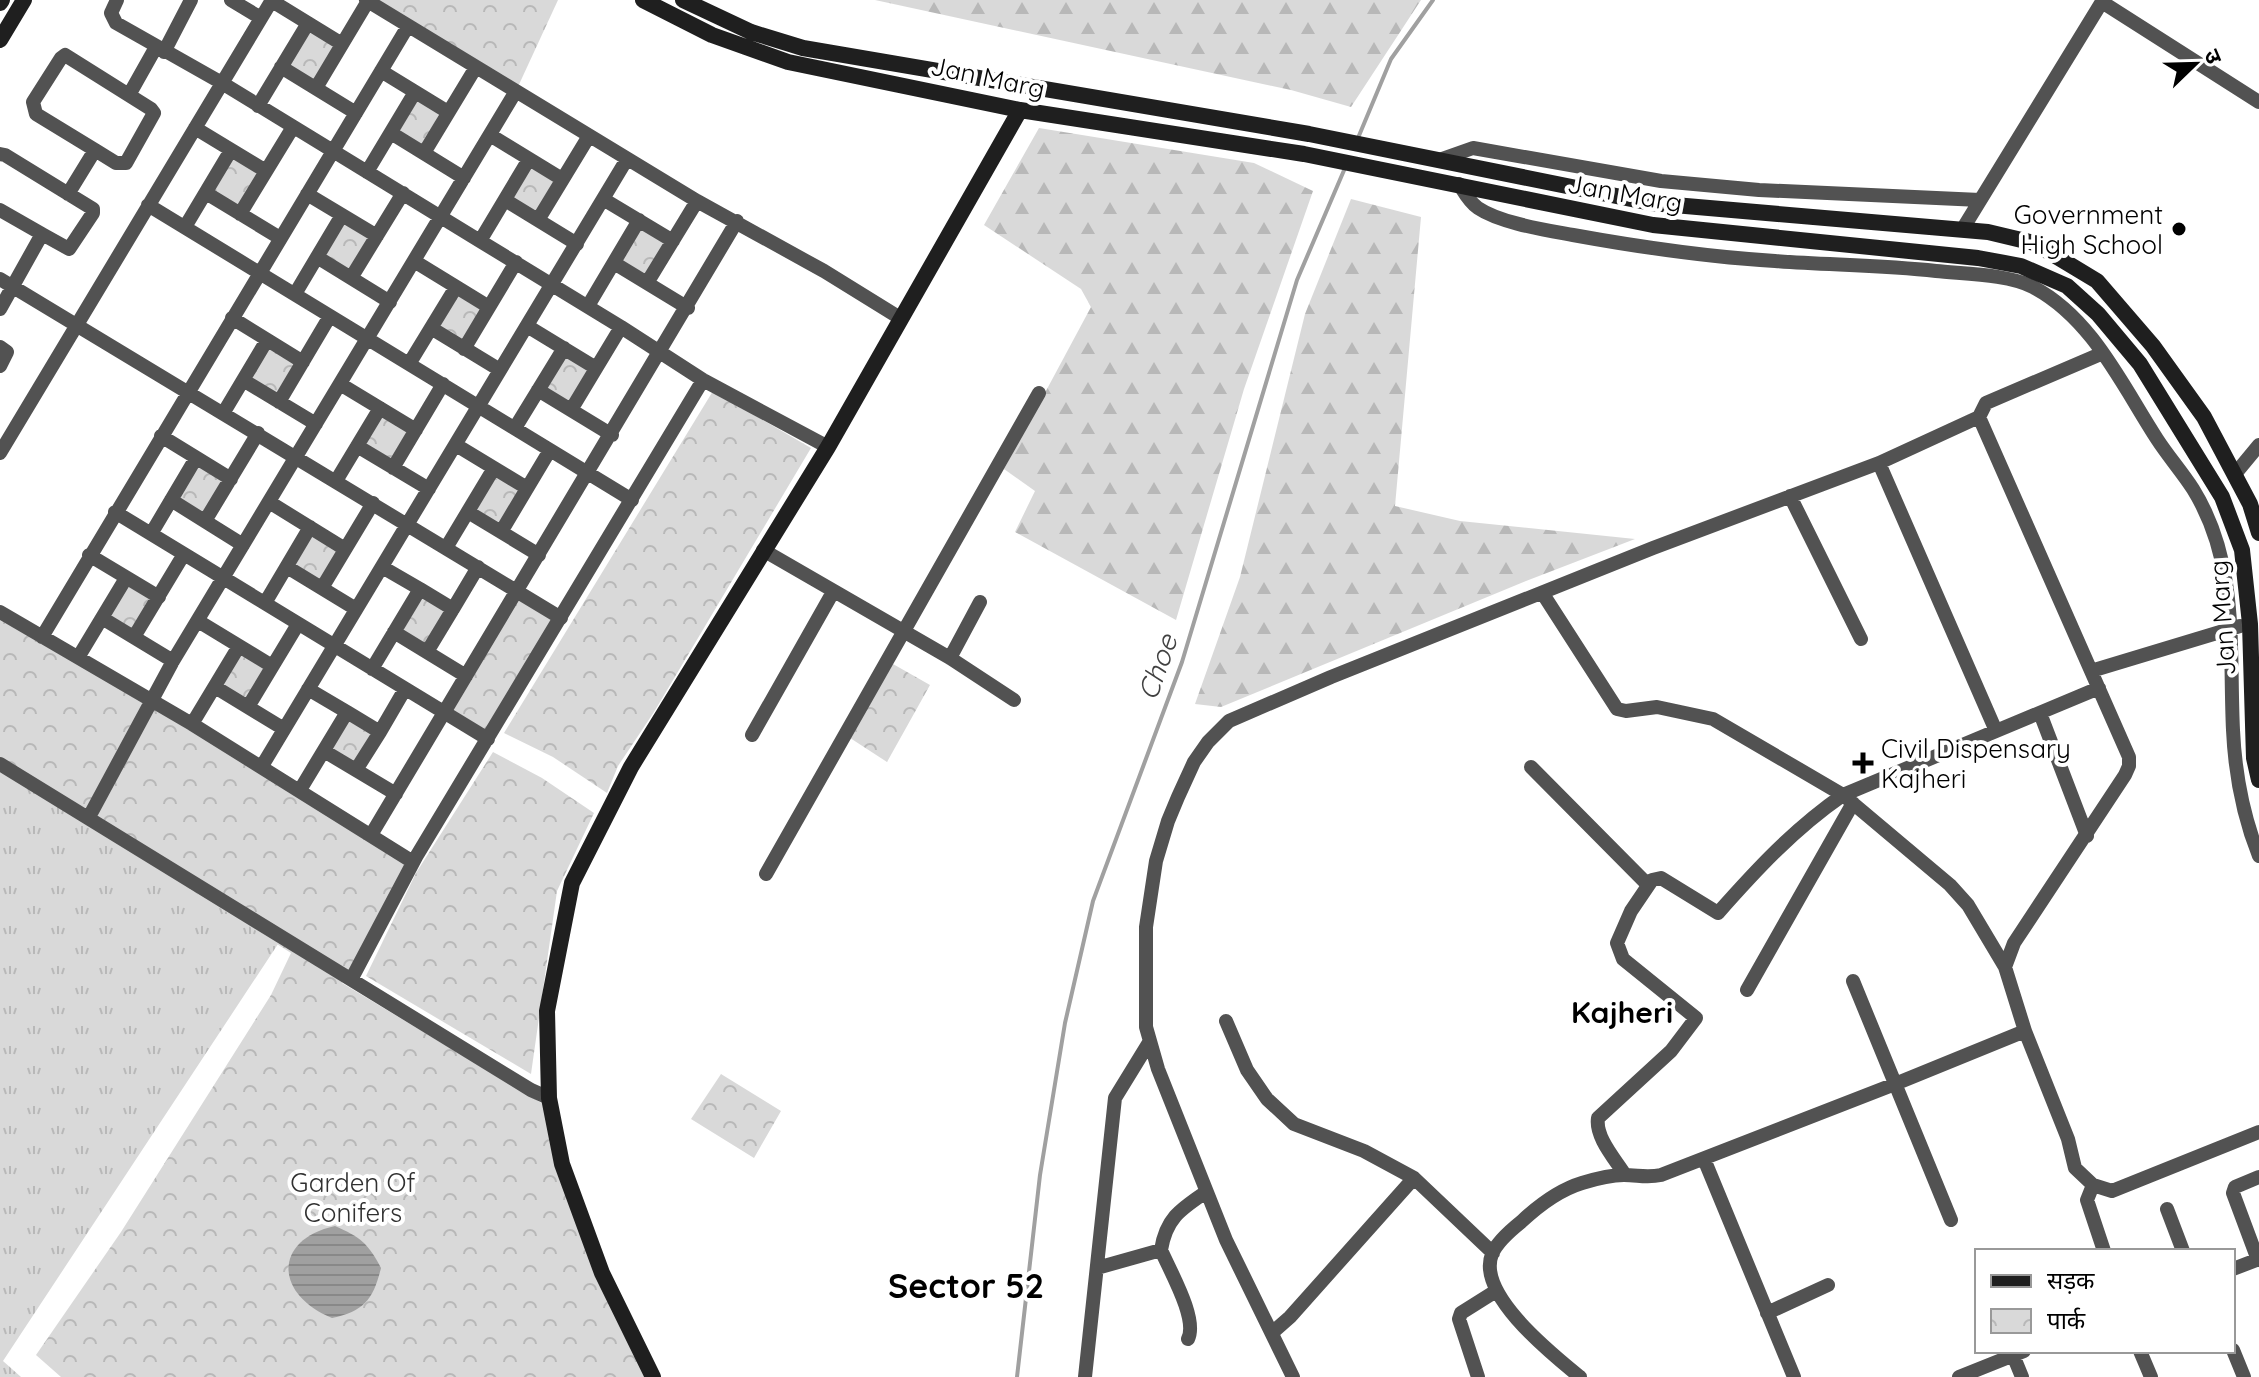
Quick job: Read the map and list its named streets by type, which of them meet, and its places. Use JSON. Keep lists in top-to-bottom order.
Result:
{
  "streets": {
    "main road": ["Jan Marg"]
  },
  "districts": ["Kajheri", "Sector 52"],
  "water": ["Choe"],
  "parks": ["Garden Of Conifers"],
  "places": {
    "other": ["Government High School"],
    "health": ["Civil Dispensary Kajheri"]
  },
  "legend": ["सड़क", "पार्क"],
  "north": "top right"
}
